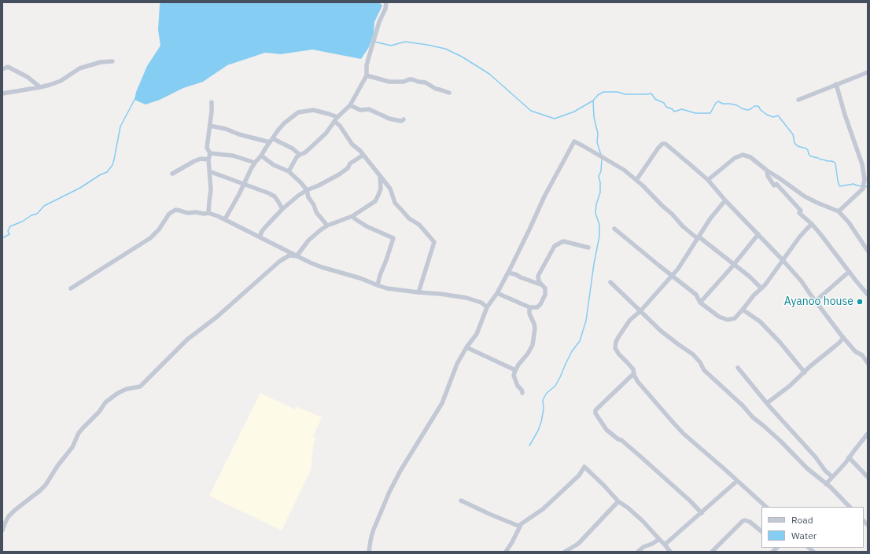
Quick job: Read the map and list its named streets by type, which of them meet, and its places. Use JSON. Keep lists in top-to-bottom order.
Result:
{
  "places": ["Ayanoo house"],
  "legend": ["Road", "Water"]
}
